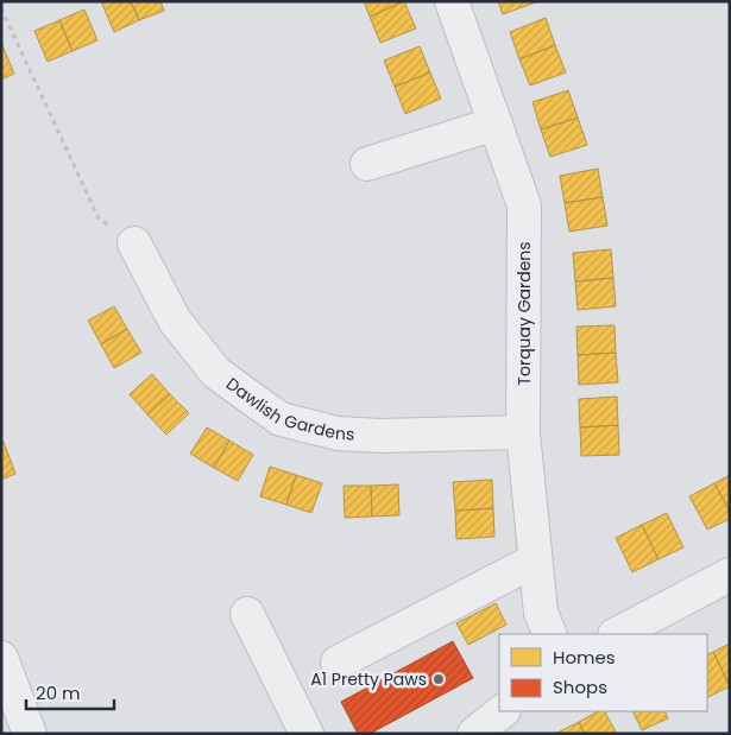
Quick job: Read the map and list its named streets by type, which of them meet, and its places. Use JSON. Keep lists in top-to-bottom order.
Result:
{
  "streets": {
    "street": ["Torquay Gardens", "Dawlish Gardens"]
  },
  "crossings": [
    ["Torquay Gardens", "Dawlish Gardens"]
  ],
  "places": ["A1 Pretty Paws"],
  "legend": ["Homes", "Shops"],
  "scale_bar": "20 m"
}
